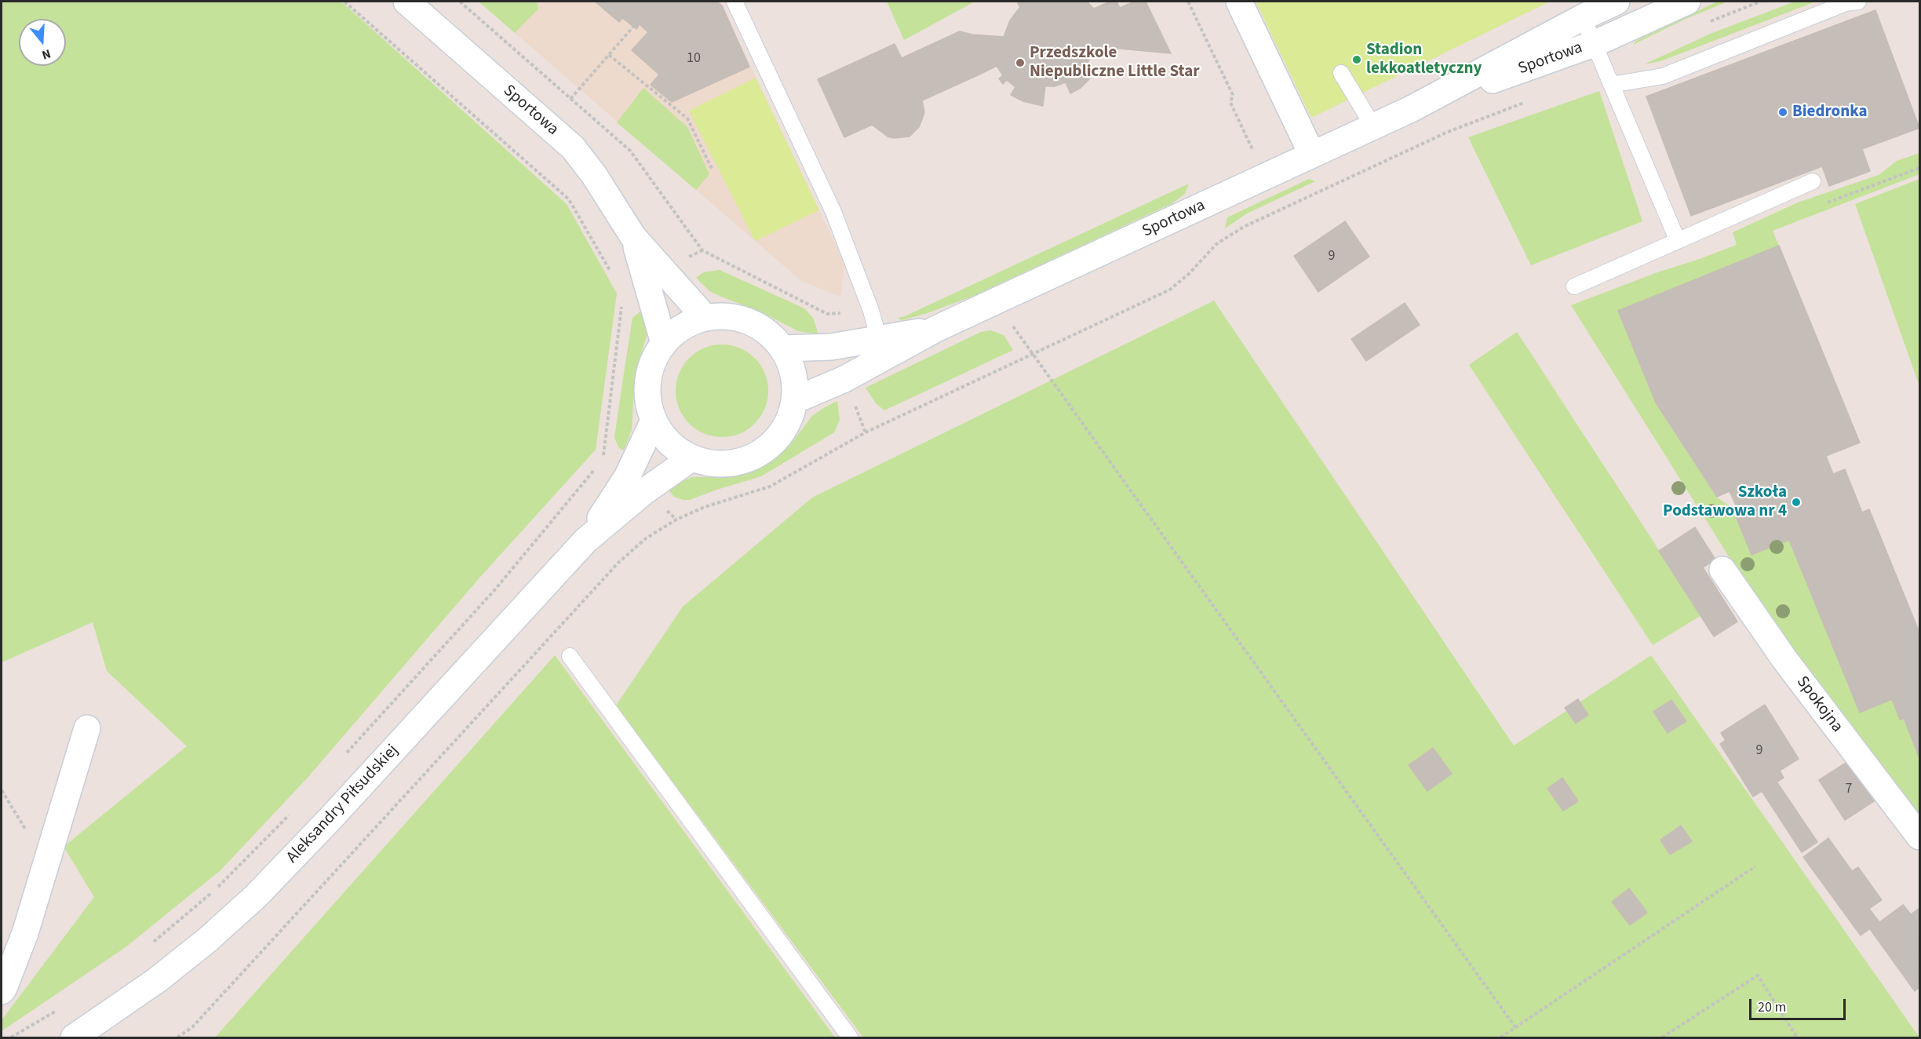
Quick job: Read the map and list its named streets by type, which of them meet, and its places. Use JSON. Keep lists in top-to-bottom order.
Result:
{
  "streets": {
    "street": ["Sportowa", "Spokojna", "Aleksandry Piłsudskiej"]
  },
  "crossings": [
    ["Sportowa", "Aleksandry Piłsudskiej"]
  ],
  "places": [
    "Stadion lekkoatletyczny",
    "Przedszkole Niepubliczne Little Star",
    "Biedronka",
    "Szkoła Podstawowa nr 4"
  ],
  "house_numbers": [
    "10",
    "9",
    "9",
    "7"
  ],
  "scale_bar": "20 m",
  "north": "bottom"
}
